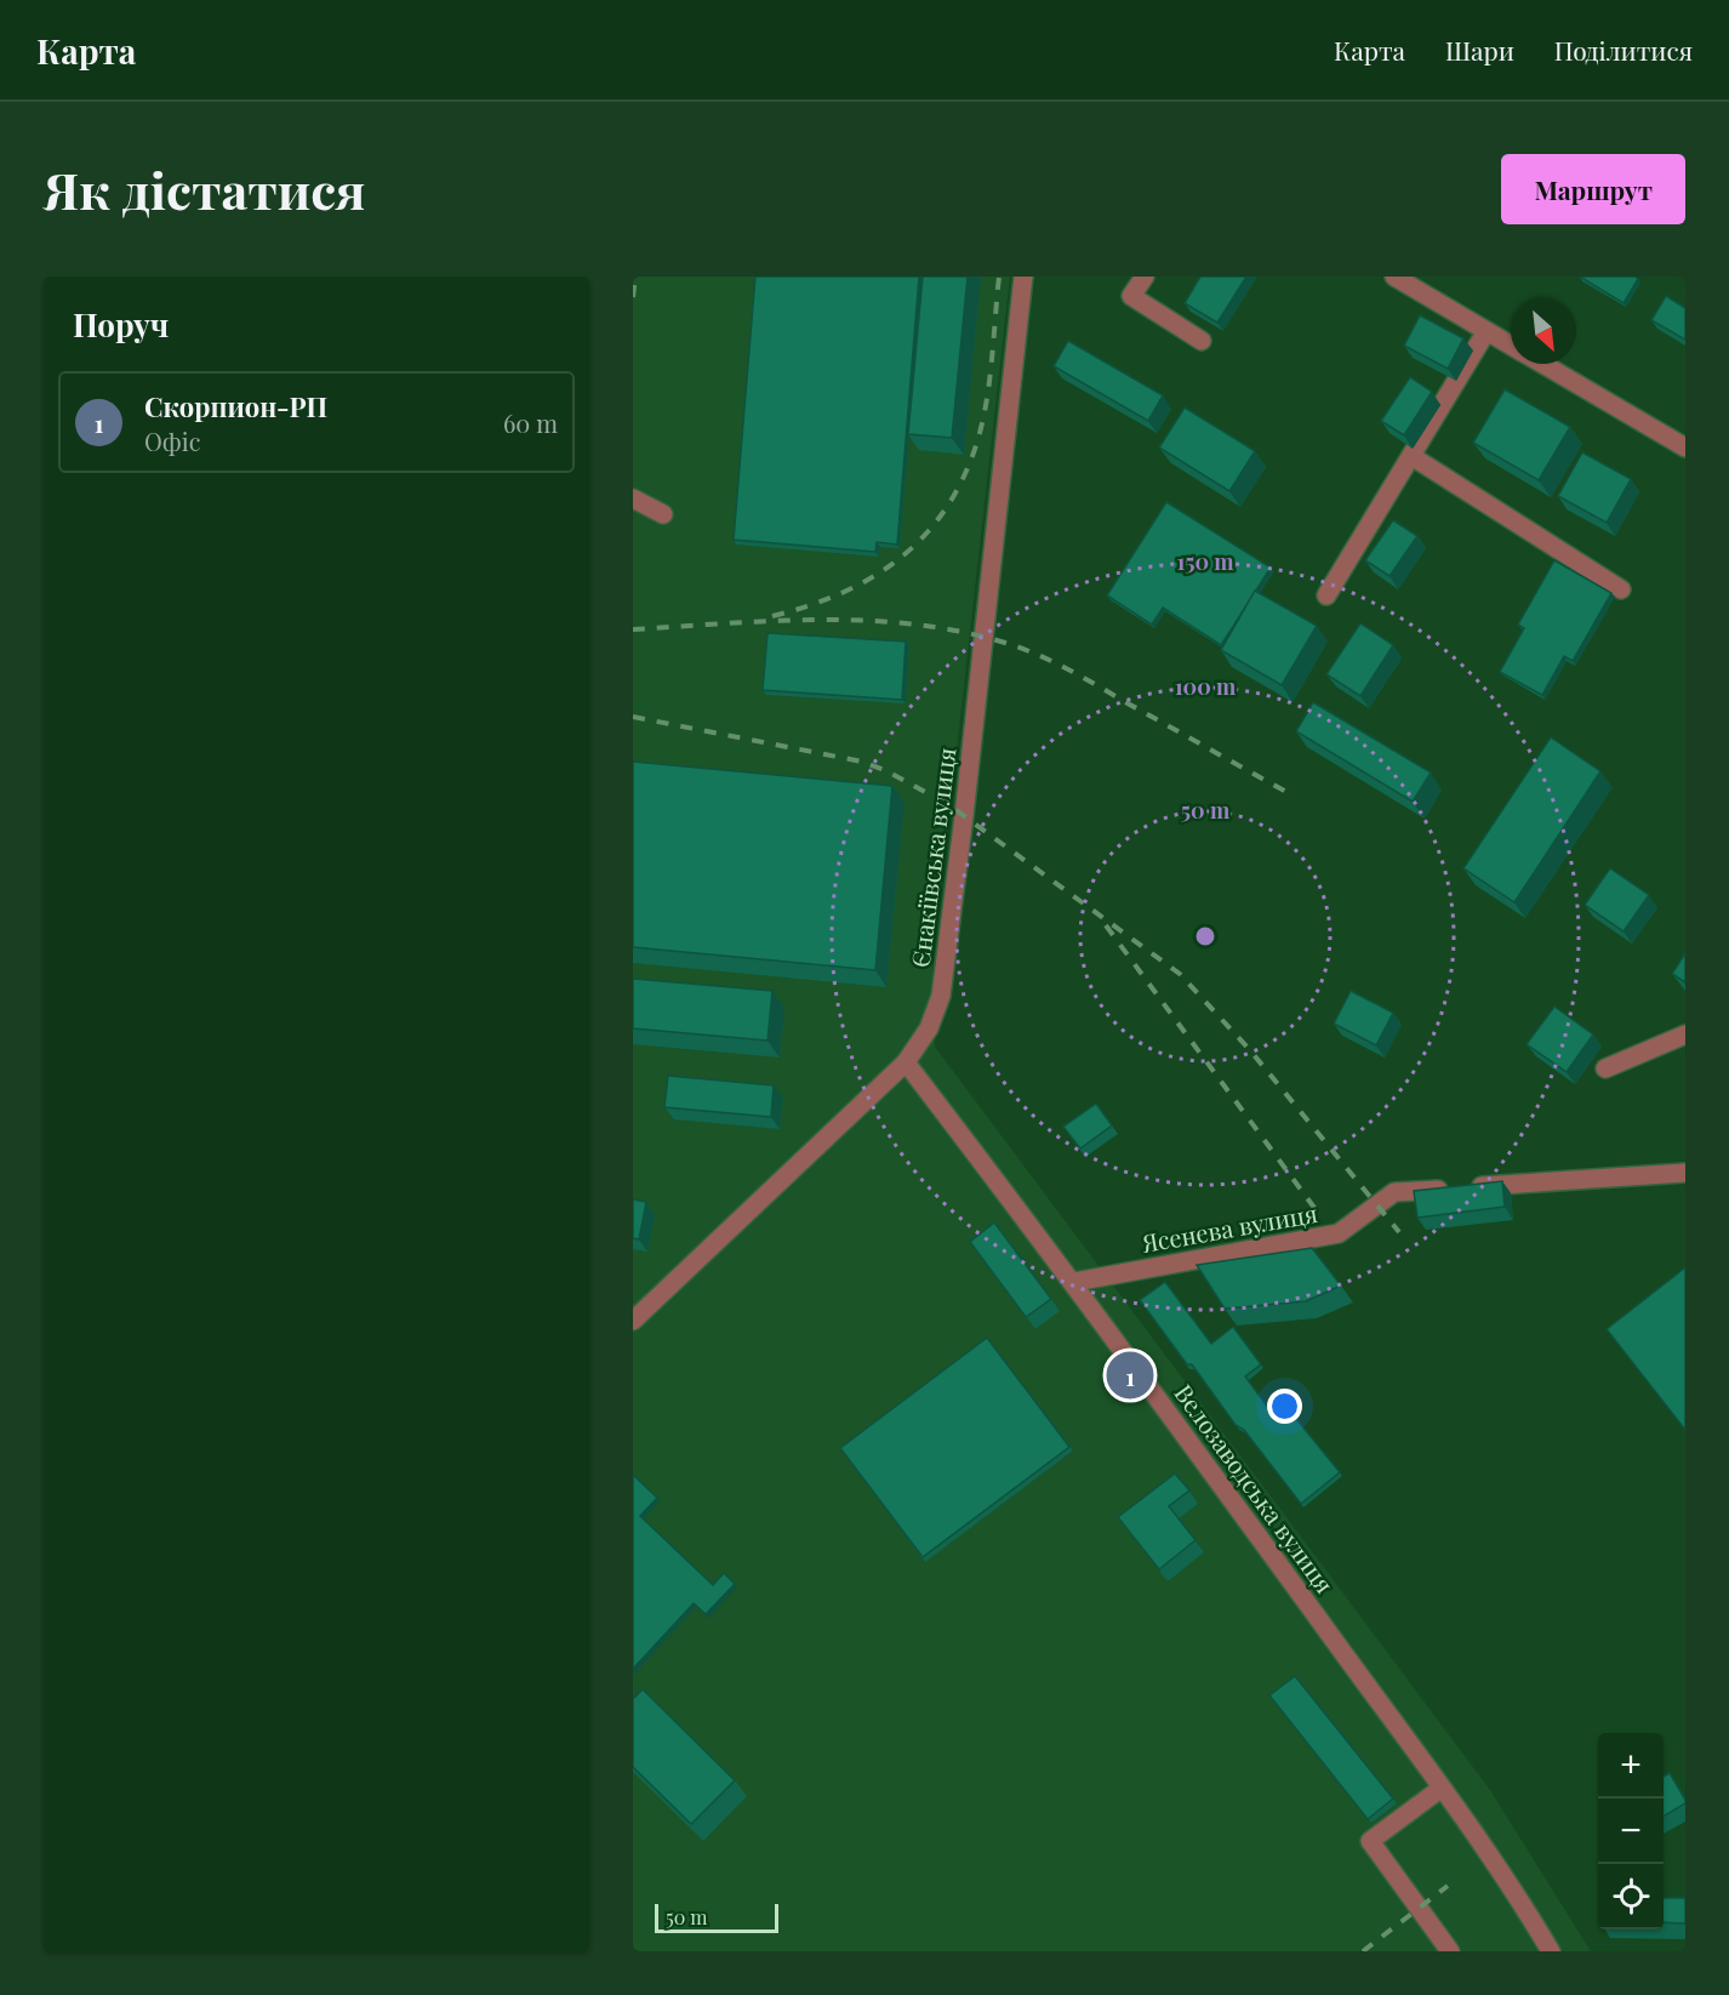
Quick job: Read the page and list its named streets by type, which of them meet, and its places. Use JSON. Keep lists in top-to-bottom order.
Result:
{
  "streets": {
    "street": ["Єнакіївська вулиця", "Ясенева вулиця", "Велозаводська вулиця"]
  },
  "crossings": [
    ["Єнакіївська вулиця", "Велозаводська вулиця"],
    ["Ясенева вулиця", "Велозаводська вулиця"]
  ],
  "scale_bar": "50 m",
  "north": "bottom right",
  "page": {
    "header": "Карта",
    "nav": ["Карта", "Шари", "Поділитися"],
    "buttons": "Маршрут",
    "title": "Як дістатися",
    "heading": "Поруч",
    "list": [
      {
        "mark": "1",
        "name": "Скорпион-РП",
        "note": "Офіс",
        "value": "60 m"
      }
    ],
    "pins": "1",
    "map_buttons": ["+", "−"],
    "scale": "50 m"
  },
  "rings": ["150 m", "100 m", "50 m"]
}
